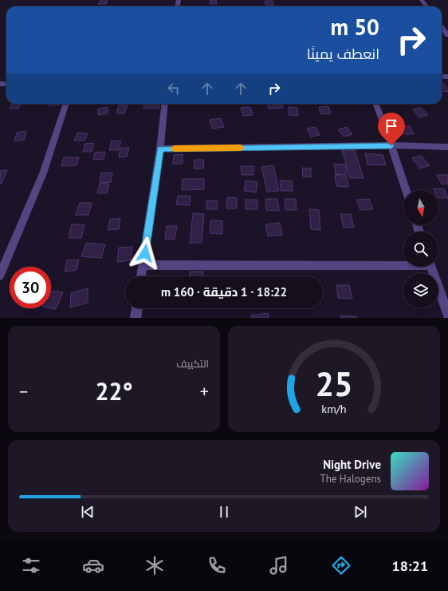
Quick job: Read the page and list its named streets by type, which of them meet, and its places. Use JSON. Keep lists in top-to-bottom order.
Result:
{
  "north": "bottom",
  "page": {
    "turn": ["50 m", "انعطف يمينًا"],
    "limit": "30",
    "trip": "18:22 · 1 دقيقة · 160 m",
    "tile": "التكييف",
    "heat": ["−", "22°", "+"],
    "song": ["Night Drive", "The Halogens"],
    "tabs": "18:21",
    "gauge": ["25", "km/h"]
  }
}
